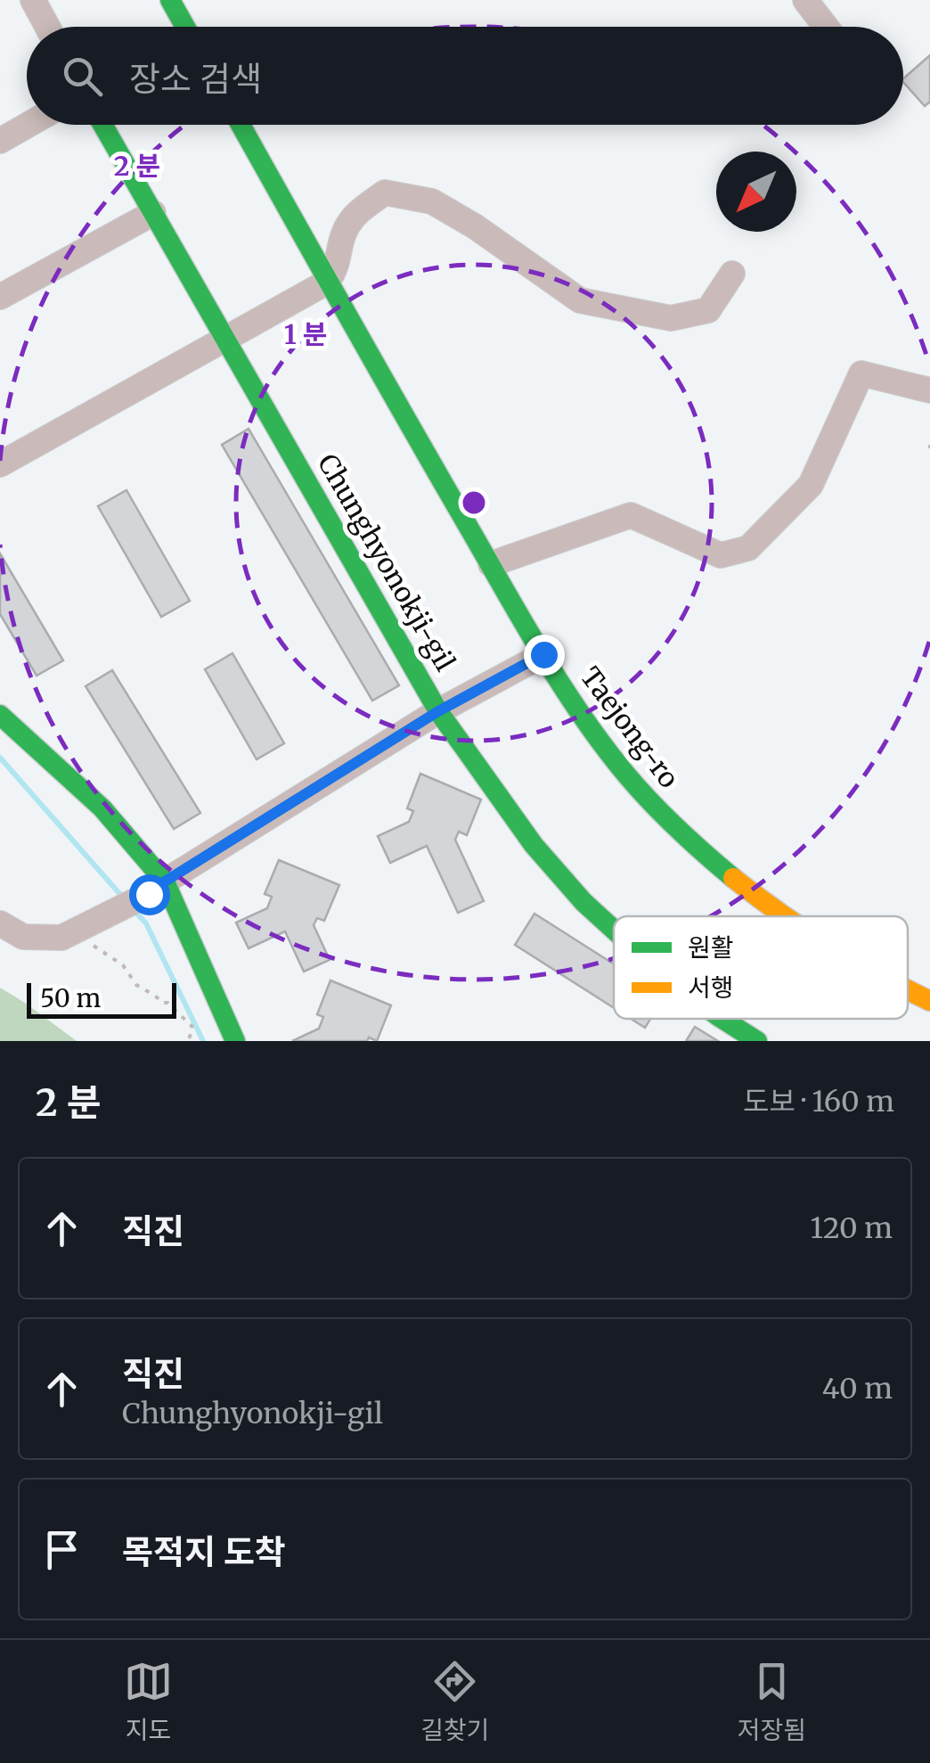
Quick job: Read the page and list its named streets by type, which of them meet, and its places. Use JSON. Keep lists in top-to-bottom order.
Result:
{
  "streets": {
    "street": ["Chunghyonokji-gil", "Taejong-ro"]
  },
  "crossings": [
    ["Chunghyonokji-gil", "Taejong-ro"]
  ],
  "legend": ["원활", "서행"],
  "scale_bar": "50 m",
  "north": "bottom left",
  "page": {
    "search": "장소 검색",
    "scale": "50 m",
    "heading": ["2 분", "도보 · 160 m"],
    "list": [
      ["직진", "120 m"],
      ["직진", "Chunghyonokji-gil", "40 m"],
      "목적지 도착"
    ],
    "nav": ["지도", "길찾기", "저장됨"]
  },
  "rings": ["2 분", "1 분"]
}
